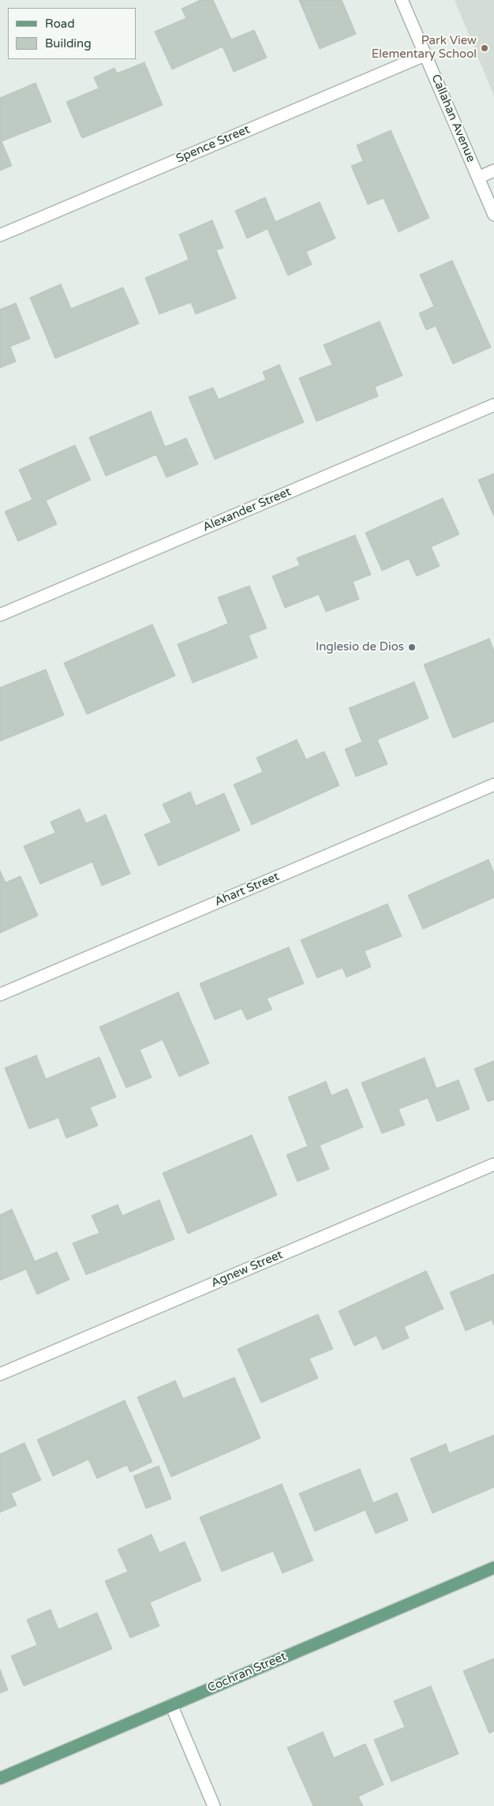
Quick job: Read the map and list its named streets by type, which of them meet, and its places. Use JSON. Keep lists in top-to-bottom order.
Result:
{
  "streets": {
    "main road": ["Cochran Street"],
    "street": [
      "Callahan Avenue",
      "Spence Street",
      "Alexander Street",
      "Ahart Street",
      "Agnew Street"
    ]
  },
  "crossings": [
    ["Callahan Avenue", "Spence Street"]
  ],
  "places": ["Park View Elementary School", "Inglesio de Dios"],
  "legend": ["Road", "Building"]
}
